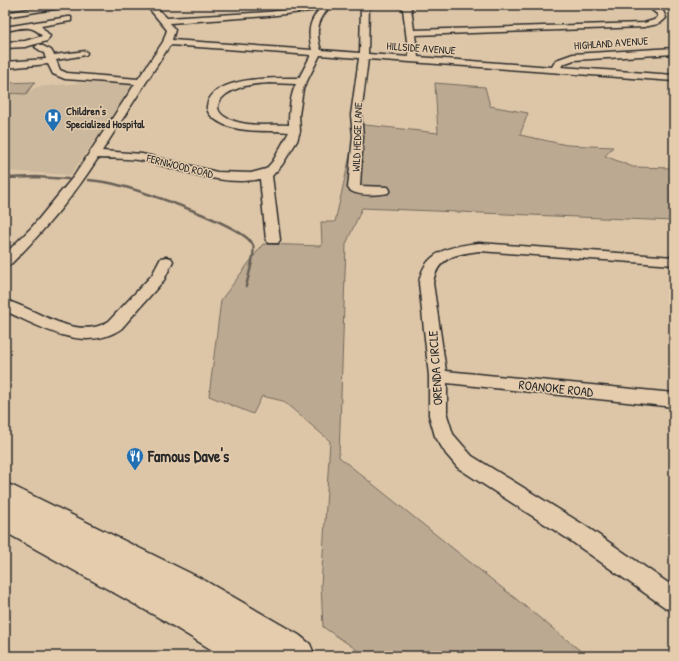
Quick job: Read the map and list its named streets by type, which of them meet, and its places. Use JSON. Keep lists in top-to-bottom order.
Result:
{
  "streets": {
    "street": [
      "HIGHLAND AVENUE",
      "HILLSIDE AVENUE",
      "WILD HEDGE LANE",
      "FERNWOOD ROAD",
      "ORENDA CIRCLE",
      "ROANOKE ROAD"
    ]
  },
  "crossings": [
    ["HIGHLAND AVENUE", "HILLSIDE AVENUE"],
    ["HILLSIDE AVENUE", "WILD HEDGE LANE"],
    ["ORENDA CIRCLE", "ROANOKE ROAD"]
  ],
  "places": {
    "hospital": ["Children's Specialized Hospital"],
    "restaurant": ["Famous Dave's"]
  }
}
